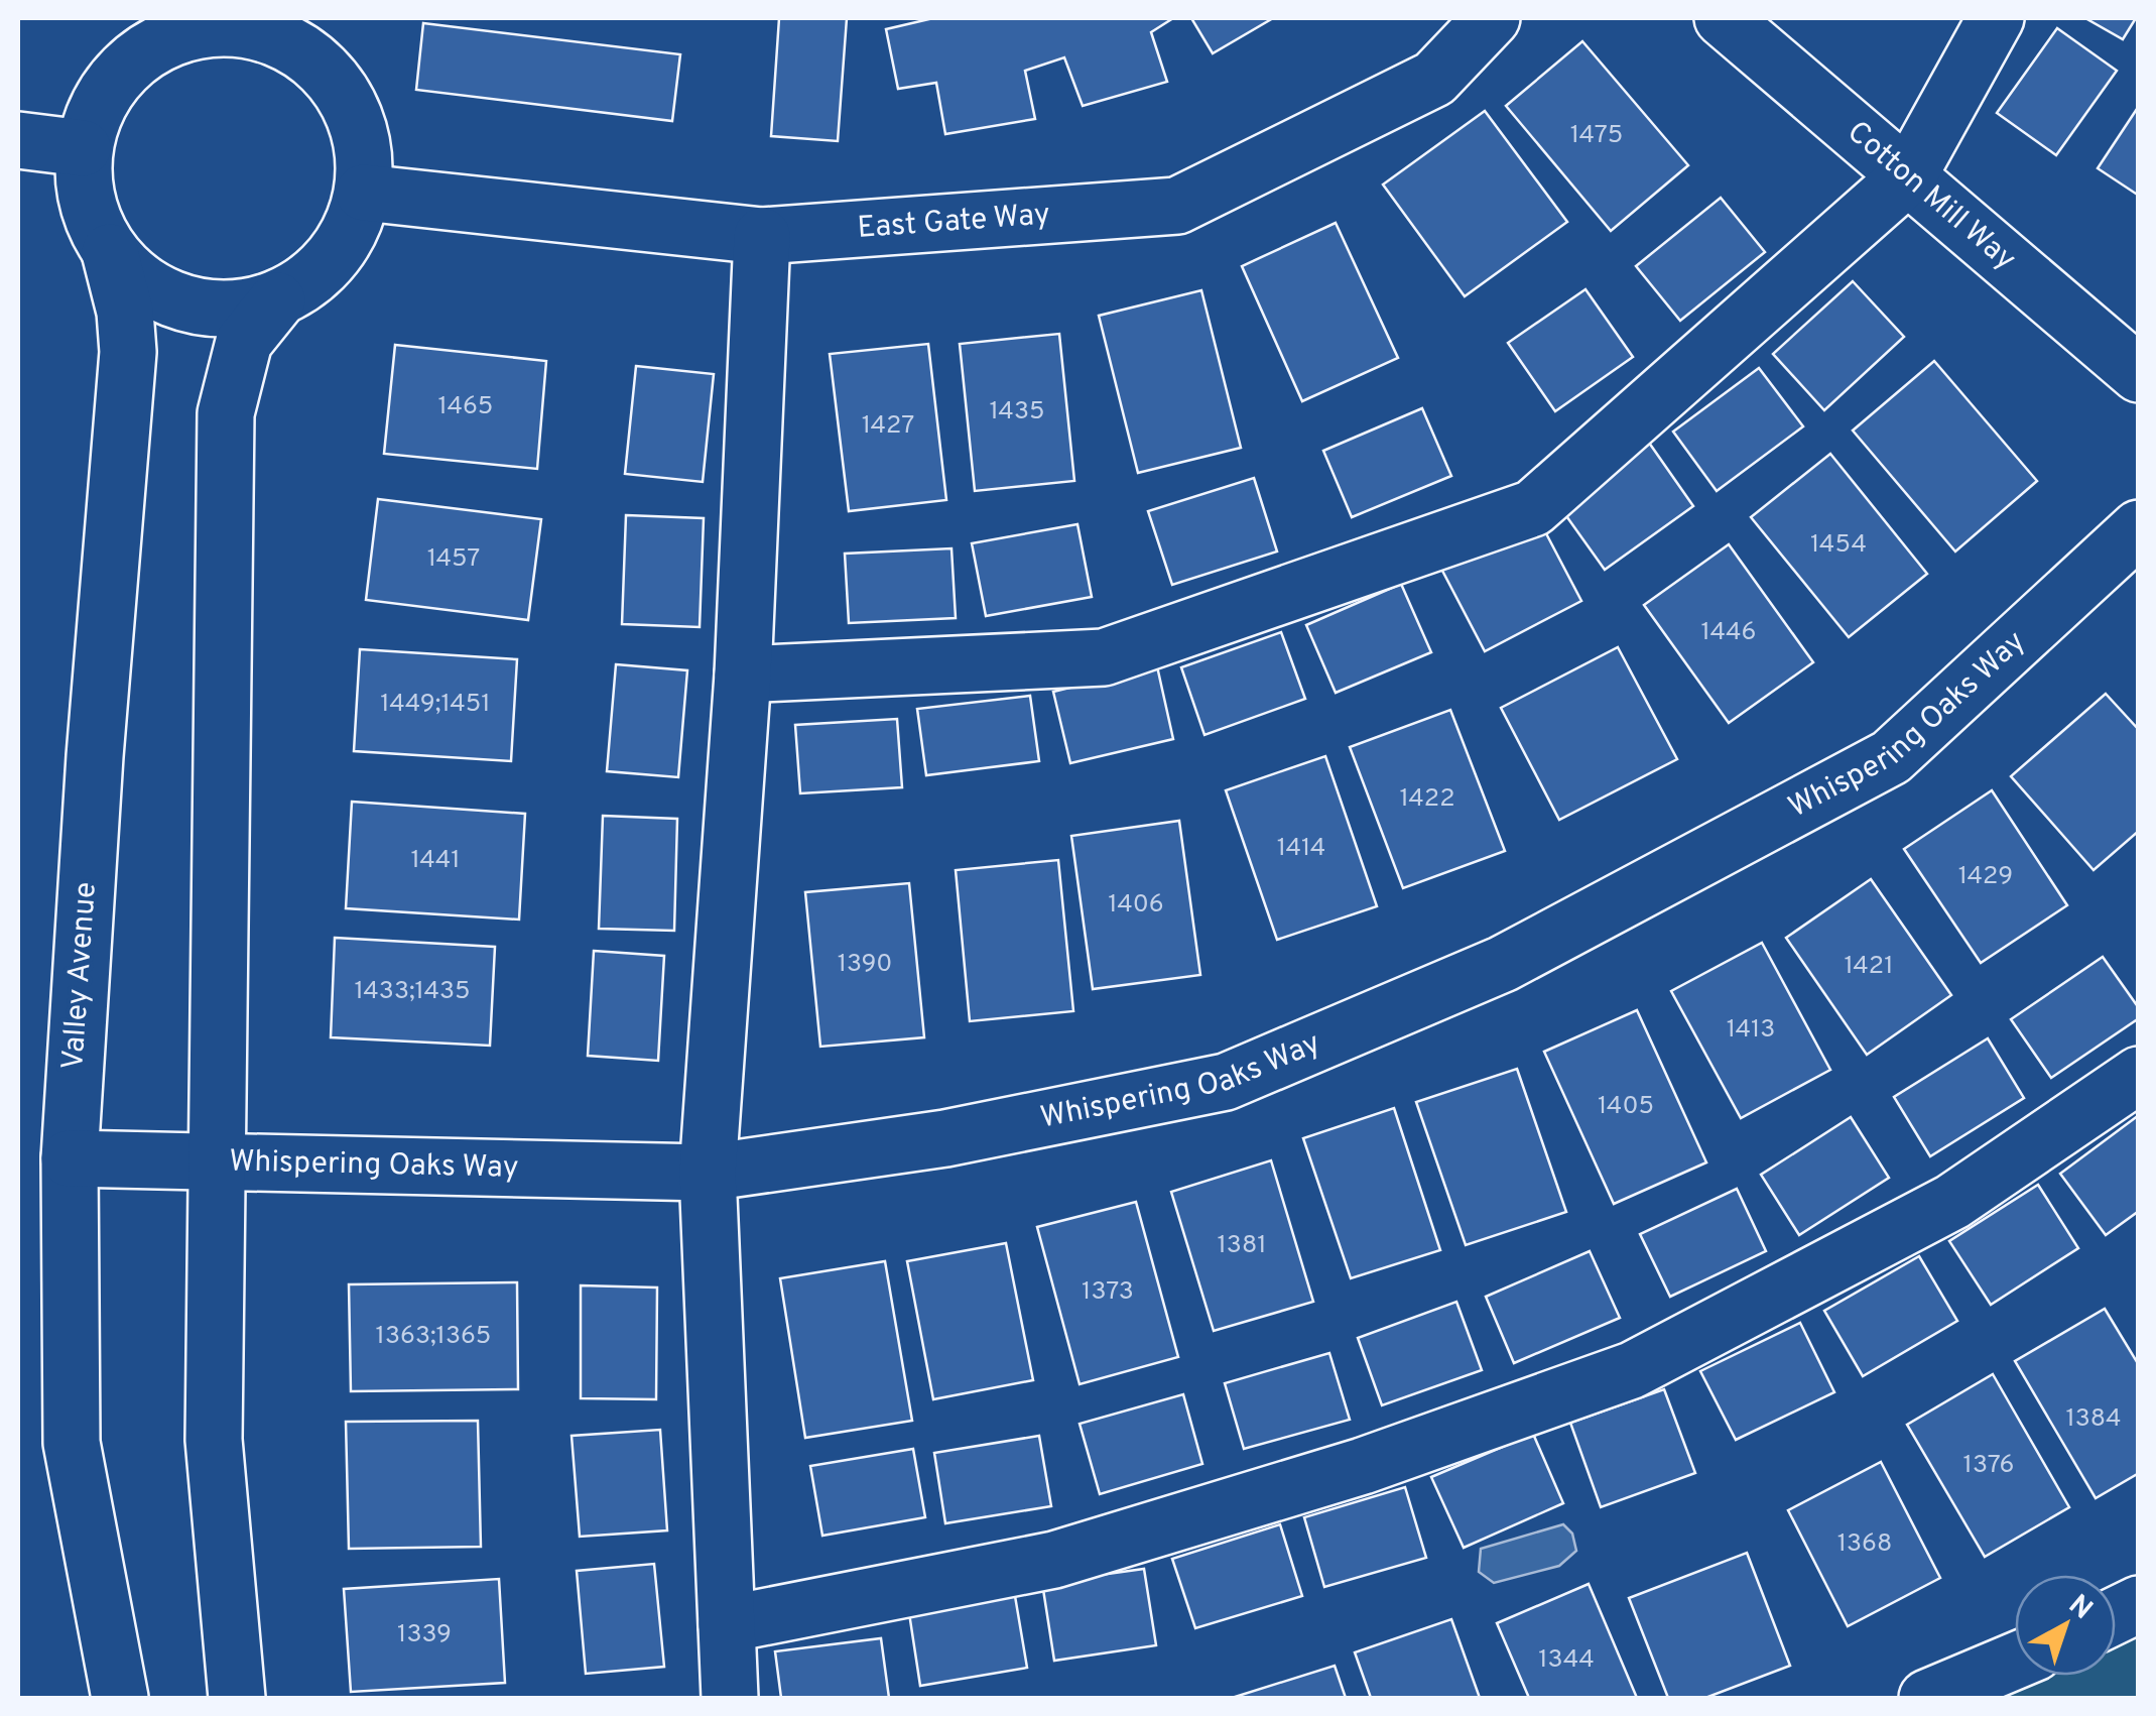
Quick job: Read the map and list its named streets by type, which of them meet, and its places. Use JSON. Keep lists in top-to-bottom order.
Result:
{
  "streets": {
    "street": [
      "Cotton Mill Way",
      "East Gate Way",
      "Whispering Oaks Way",
      "Valley Avenue"
    ]
  },
  "crossings": [
    ["East Gate Way", "Valley Avenue"],
    ["Whispering Oaks Way", "Valley Avenue"]
  ],
  "house_numbers": [
    "1475",
    "1465",
    "1435",
    "1427",
    "1454",
    "1457",
    "1446",
    "1449;1451",
    "1422",
    "1414",
    "1441",
    "1429",
    "1406",
    "1390",
    "1421",
    "1433;1435",
    "1413",
    "1405",
    "1381",
    "1373",
    "1363;1365",
    "1384",
    "1376",
    "1368",
    "1339",
    "1344"
  ],
  "north": "top right"
}
